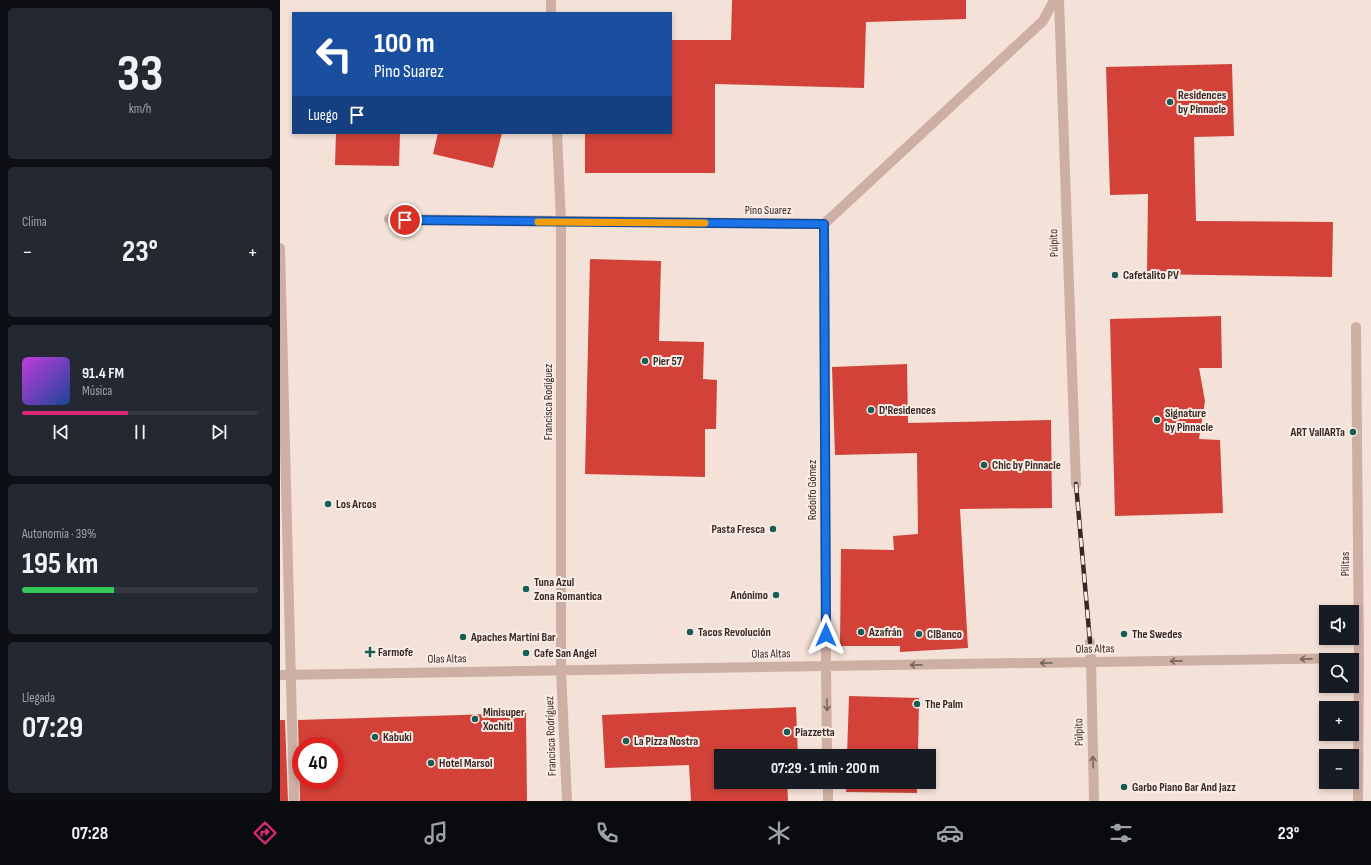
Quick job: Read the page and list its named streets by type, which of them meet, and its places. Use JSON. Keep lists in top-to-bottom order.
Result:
{
  "streets": {
    "street": [
      "Pino Suarez",
      "Púlpito",
      "Francisca Rodiguez",
      "Rodolfo Gómez",
      "Pilitas",
      "Olas Altas",
      "Francisca Rodríguez"
    ]
  },
  "crossings": [
    ["Pino Suarez", "Francisca Rodiguez"],
    ["Pino Suarez", "Rodolfo Gómez"],
    ["Púlpito", "Olas Altas"],
    ["Francisca Rodiguez", "Olas Altas"],
    ["Francisca Rodiguez", "Francisca Rodríguez"],
    ["Rodolfo Gómez", "Olas Altas"],
    ["Olas Altas", "Francisca Rodríguez"]
  ],
  "one_way": ["Olas Altas"],
  "places": {
    "other": [
      "Residences by Pinnacle",
      "Cafetalito PV",
      "Pier 57",
      "D'Residences",
      "Signature by Pinnacle",
      "ART VallARTa",
      "Chic by Pinnacle",
      "Los Arcos",
      "Pasta Fresca",
      "Tuna Azul Zona Romantica",
      "Anónimo",
      "Tacos Revolución",
      "Azafrán",
      "CIBanco",
      "The Swedes",
      "Apaches Martini Bar",
      "Cafe San Angel",
      "The Palm",
      "Minisuper Xochitl",
      "Piazzetta",
      "Kabuki",
      "La Pizza Nostra",
      "Hotel Marsol",
      "Garbo Piano Bar And Jazz"
    ],
    "health": ["Farmofe"]
  },
  "page": {
    "tile": [
      ["33", "km/h"],
      "Clima",
      ["Autonomía · 39%", "195 km"],
      ["Llegada", "07:29"]
    ],
    "turn": ["100 m", "Pino Suarez"],
    "then": "Luego",
    "heat": ["−", "23°", "+"],
    "song": ["91.4 FM", "Música"],
    "map_buttons": ["+", "−"],
    "limit": "40",
    "trip": "07:29 · 1 min · 200 m",
    "tabs": ["07:28", "23°"]
  }
}
